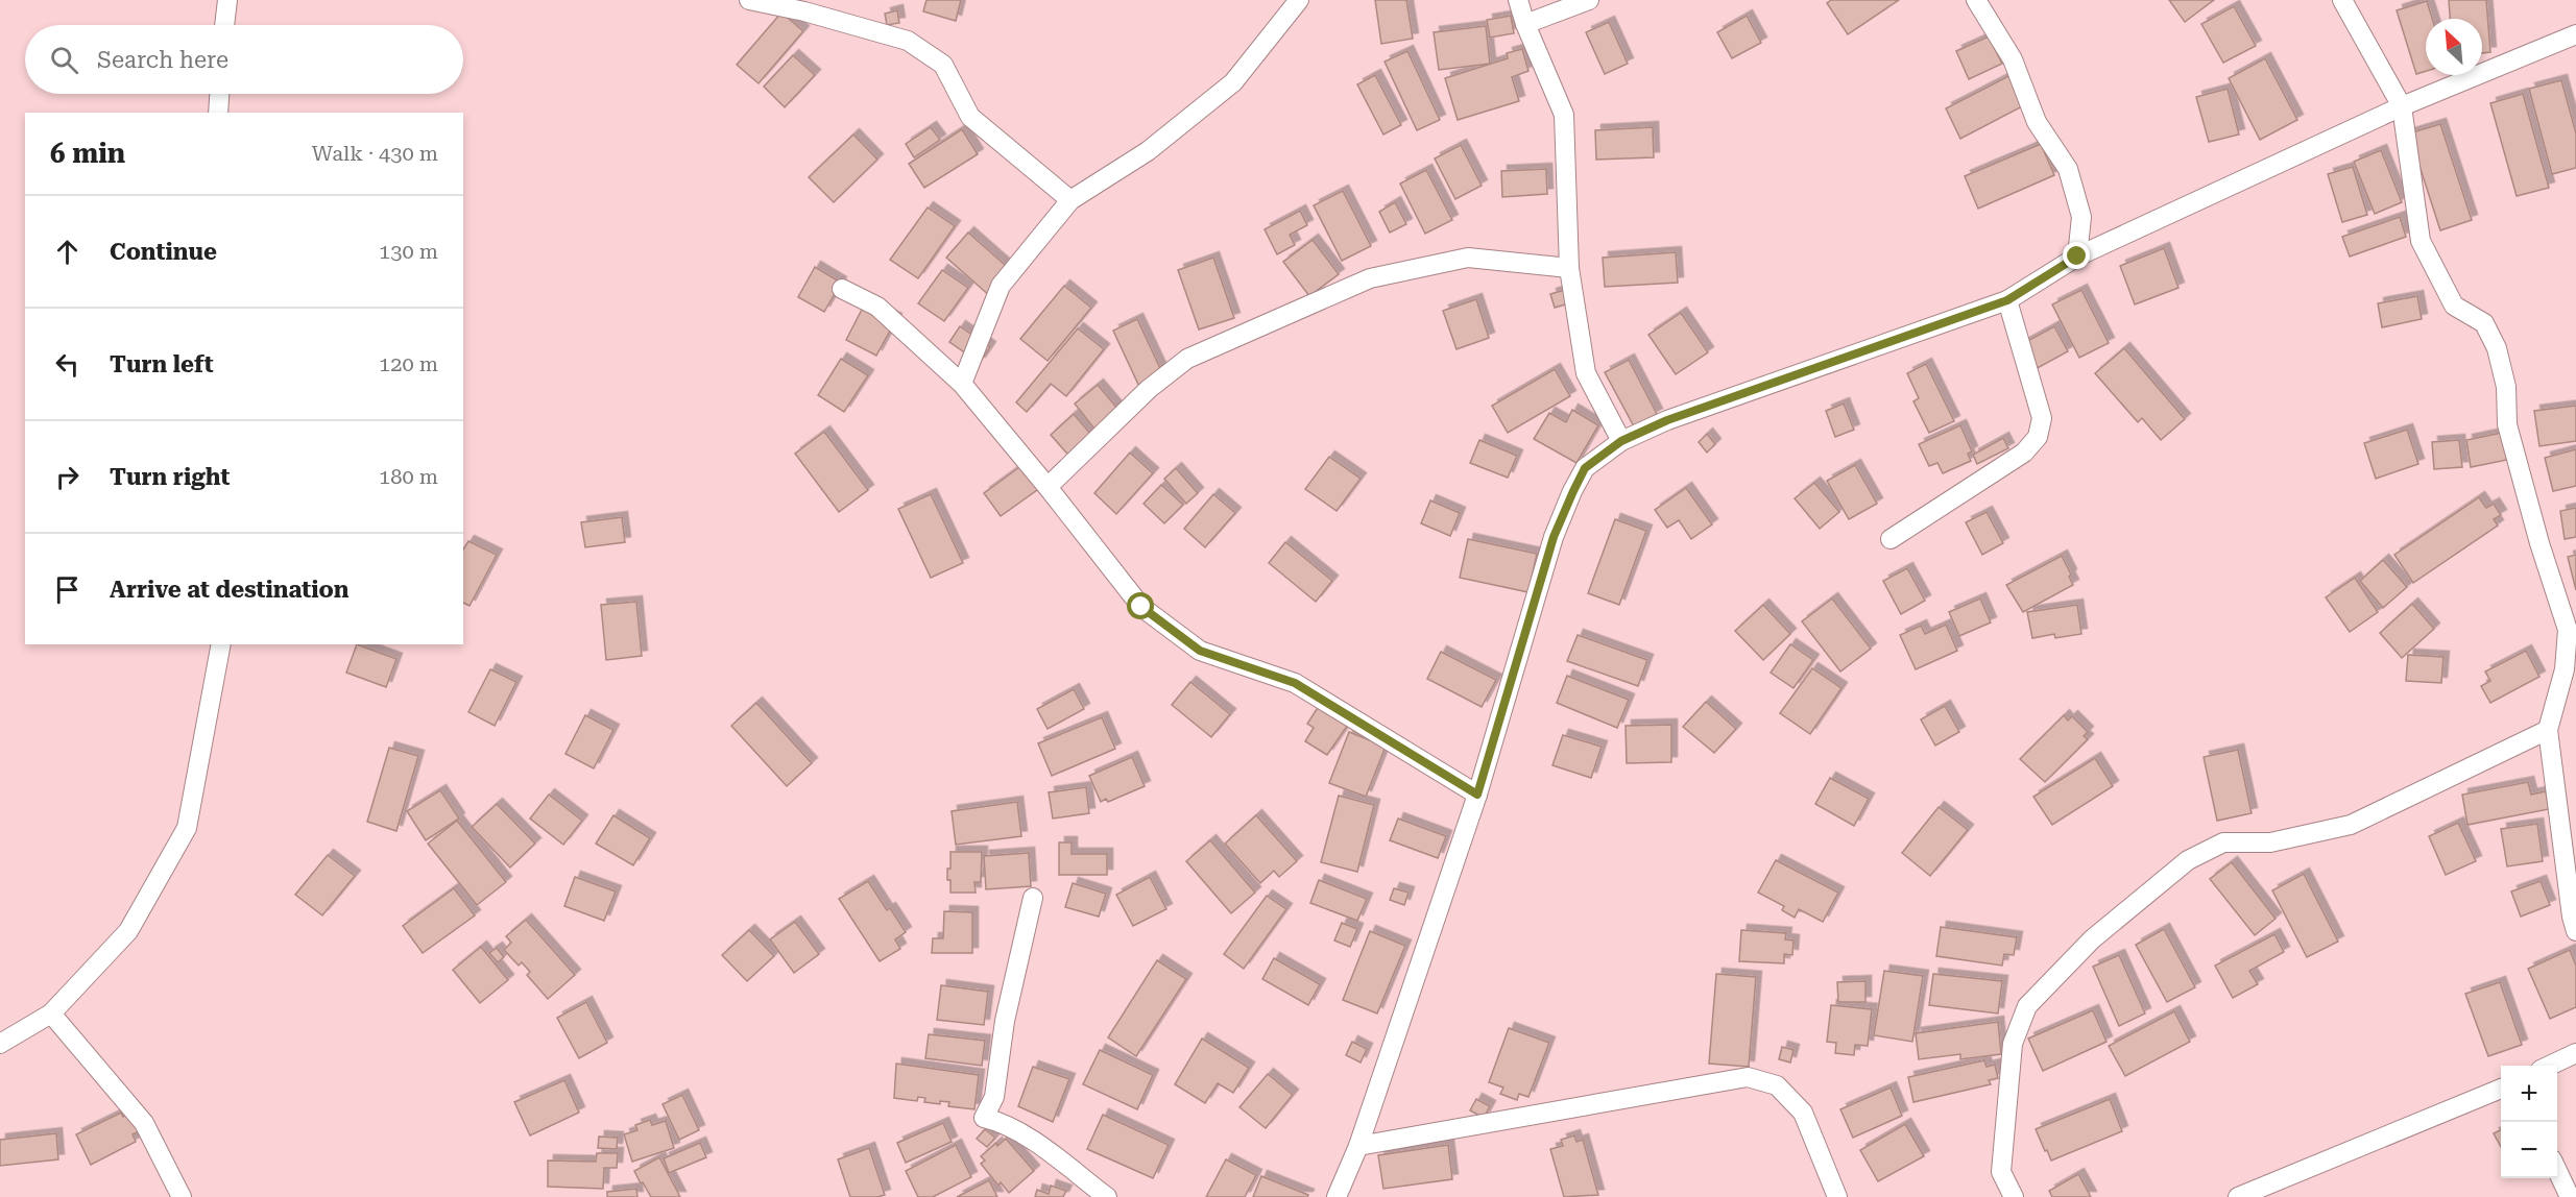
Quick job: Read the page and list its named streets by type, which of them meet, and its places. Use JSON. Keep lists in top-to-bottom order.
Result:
{
  "north": "top left",
  "page": {
    "search": "Search here",
    "heading": ["6 min", "Walk · 430 m"],
    "list": [
      ["Continue", "130 m"],
      ["Turn left", "120 m"],
      ["Turn right", "180 m"],
      "Arrive at destination"
    ],
    "map_buttons": ["+", "−"]
  }
}
